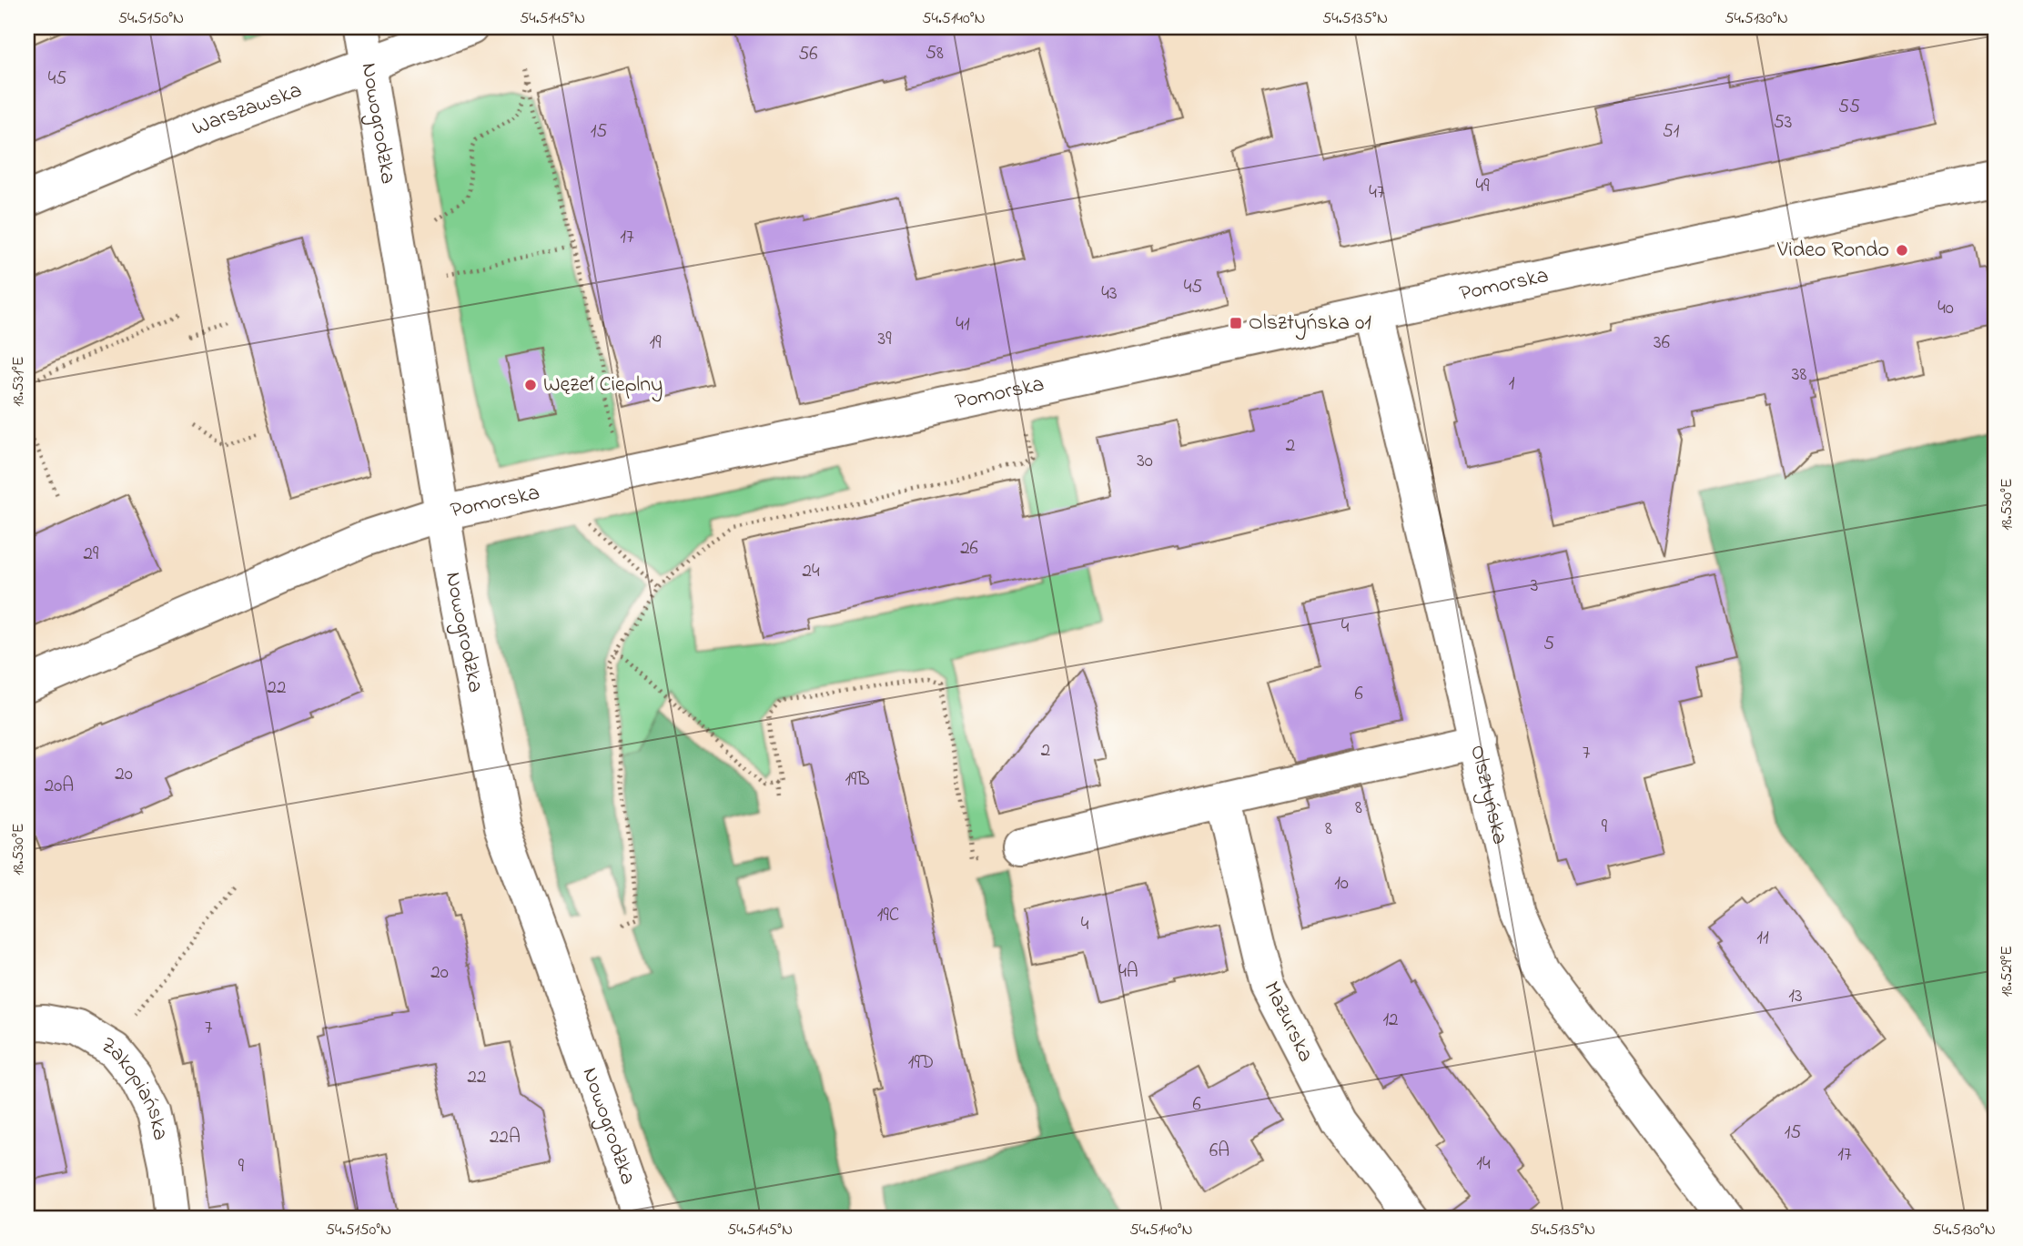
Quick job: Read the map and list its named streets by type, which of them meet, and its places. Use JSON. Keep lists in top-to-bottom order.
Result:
{
  "streets": {
    "street": [
      "Warszawska",
      "Nowogrodzka",
      "Pomorska",
      "Olsztyńska",
      "Mazurska",
      "Zakopiańska"
    ]
  },
  "crossings": [
    ["Warszawska", "Nowogrodzka"],
    ["Nowogrodzka", "Pomorska"],
    ["Pomorska", "Olsztyńska"]
  ],
  "places": {
    "other": ["Video Rondo", "Węzeł Cieplny"],
    "transit": ["Olsztyńska 01"]
  },
  "house_numbers": [
    "58",
    "56",
    "45",
    "55",
    "53",
    "15",
    "51",
    "49",
    "47",
    "17",
    "45",
    "43",
    "40",
    "41",
    "39",
    "19",
    "36",
    "38",
    "1",
    "2",
    "30",
    "26",
    "29",
    "24",
    "3",
    "4",
    "5",
    "22",
    "6",
    "2",
    "7",
    "20",
    "19B",
    "20A",
    "8",
    "9",
    "8",
    "10",
    "19C",
    "4",
    "11",
    "4A",
    "20",
    "13",
    "12",
    "7",
    "19D",
    "22",
    "6",
    "15",
    "22A",
    "6A",
    "17",
    "14",
    "9"
  ],
  "coordinates": [
    "54.5150°N",
    "54.5145°N",
    "54.5140°N",
    "54.5135°N",
    "54.5130°N",
    "18.531°E",
    "18.530°E",
    "18.529°E"
  ]
}
